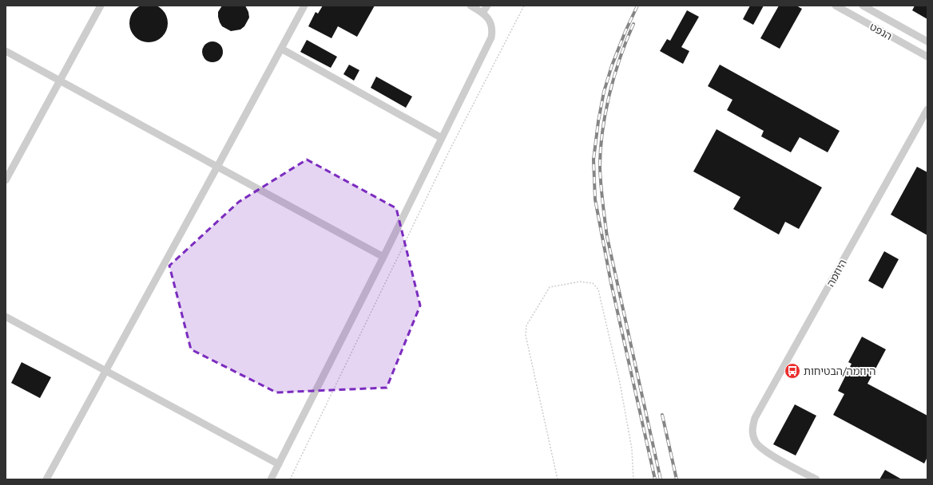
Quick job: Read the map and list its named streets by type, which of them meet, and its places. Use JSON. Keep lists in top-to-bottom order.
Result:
{
  "streets": {
    "street": ["הנפט", "היוזמה"]
  },
  "places": {
    "bus stop": ["היוזמה/הבטיחות"]
  }
}
